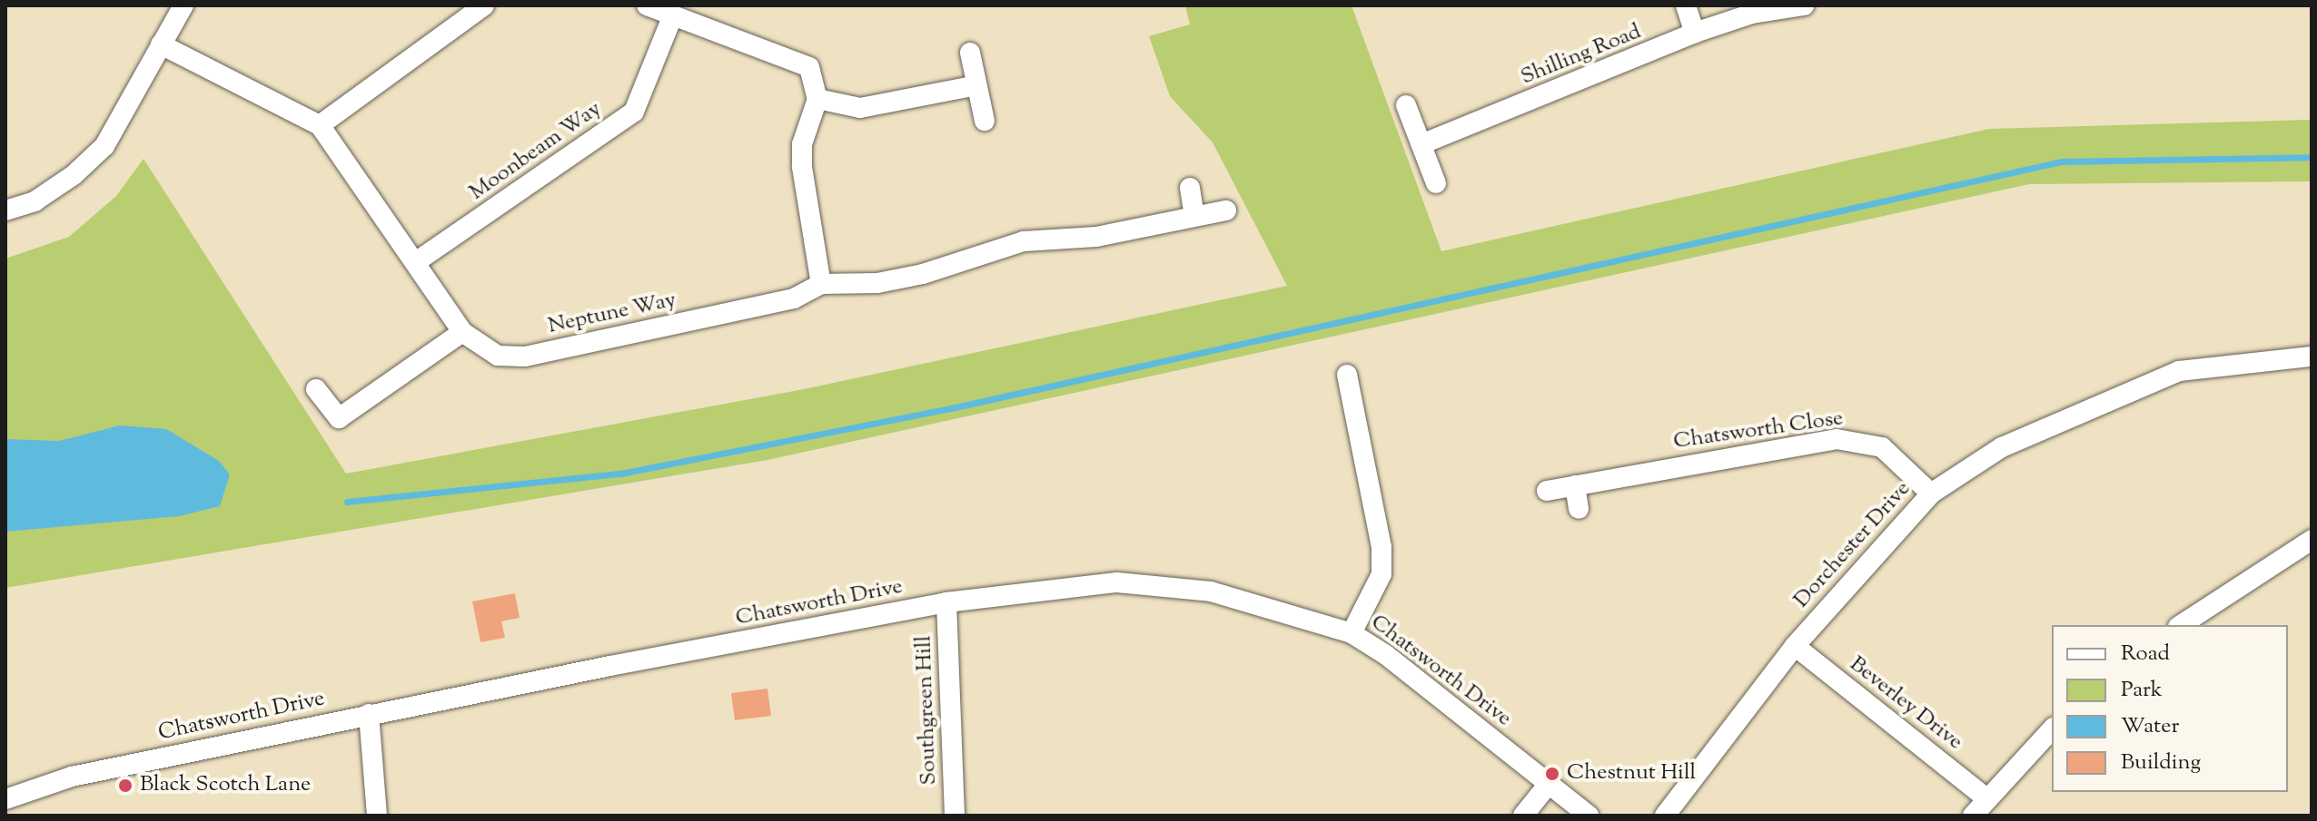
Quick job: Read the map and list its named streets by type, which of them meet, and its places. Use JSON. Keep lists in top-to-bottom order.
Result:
{
  "streets": {
    "street": [
      "Shilling Road",
      "Moonbeam Way",
      "Neptune Way",
      "Chatsworth Close",
      "Dorchester Drive",
      "Chatsworth Drive",
      "Beverley Drive",
      "Southgreen Hill"
    ]
  },
  "crossings": [
    ["Moonbeam Way", "Neptune Way"],
    ["Chatsworth Close", "Dorchester Drive"],
    ["Dorchester Drive", "Beverley Drive"],
    ["Chatsworth Drive", "Southgreen Hill"]
  ],
  "places": ["Chestnut Hill", "Black Scotch Lane"],
  "legend": [
    "Road",
    "Park",
    "Water",
    "Building"
  ]
}
